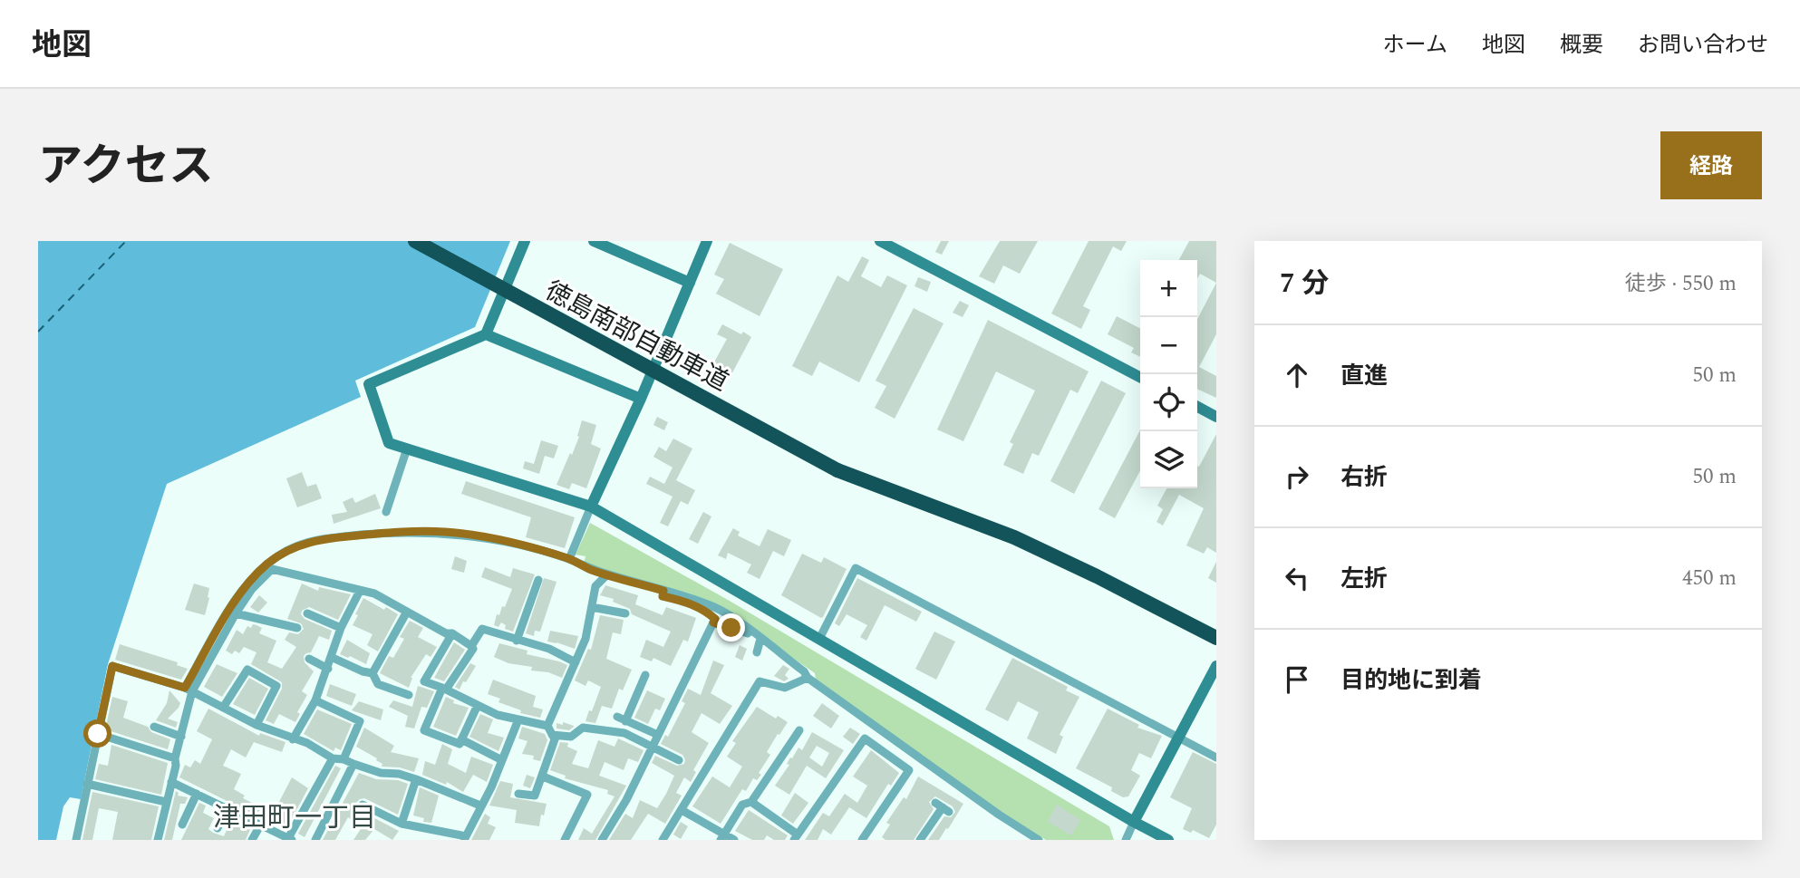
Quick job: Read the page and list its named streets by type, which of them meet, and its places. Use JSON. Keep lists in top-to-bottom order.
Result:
{
  "streets": {
    "highway": ["徳島南部自動車道"]
  },
  "districts": ["津田町一丁目"],
  "page": {
    "header": "地図",
    "nav": [
      "ホーム",
      "地図",
      "概要",
      "お問い合わせ"
    ],
    "title": "アクセス",
    "buttons": "経路",
    "heading": ["7 分", "徒歩 · 550 m"],
    "map_buttons": ["+", "−"],
    "list": [
      ["直進", "50 m"],
      ["右折", "50 m"],
      ["左折", "450 m"],
      "目的地に到着"
    ]
  }
}
